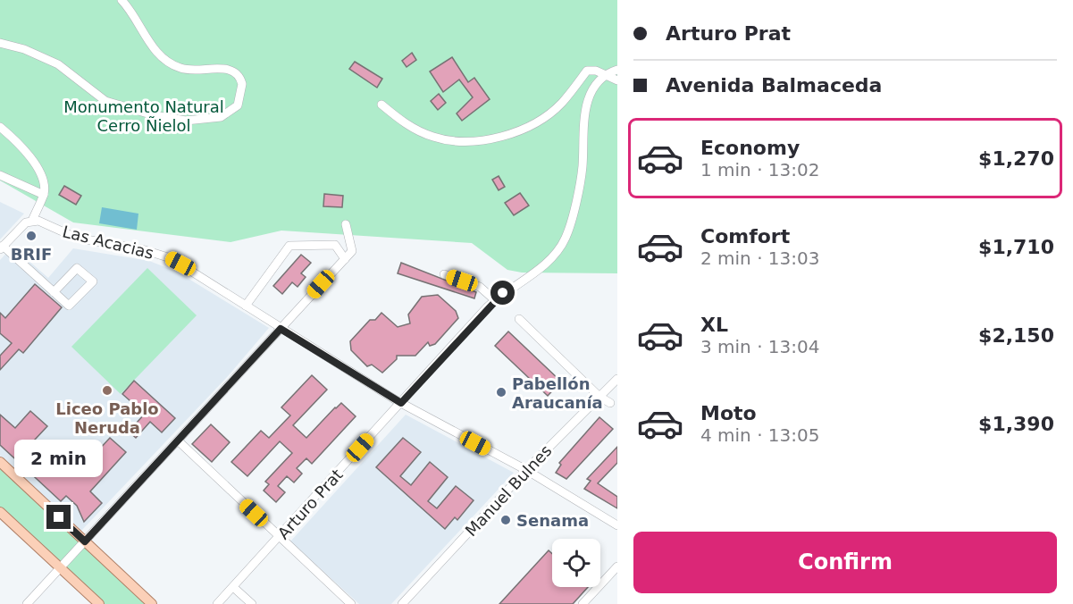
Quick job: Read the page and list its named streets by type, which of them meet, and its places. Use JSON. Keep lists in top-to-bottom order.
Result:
{
  "streets": {
    "street": ["Las Acacias", "Manuel Bulnes", "Arturo Prat"]
  },
  "crossings": [
    ["Las Acacias", "Manuel Bulnes"],
    ["Las Acacias", "Arturo Prat"]
  ],
  "parks": ["Monumento Natural Cerro Ñielol"],
  "places": [
    "BRIF",
    "Liceo Pablo Neruda",
    "Pabellón Araucanía",
    "Senama"
  ],
  "page": {
    "banner": ["Arturo Prat", "Avenida Balmaceda"],
    "list": [
      {
        "name": "Economy",
        "note": "1 min · 13:02",
        "value": "$1,270"
      },
      {
        "name": "Comfort",
        "note": "2 min · 13:03",
        "value": "$1,710"
      },
      {
        "name": "XL",
        "note": "3 min · 13:04",
        "value": "$2,150"
      },
      {
        "name": "Moto",
        "note": "4 min · 13:05",
        "value": "$1,390"
      }
    ],
    "bubble": "2 min",
    "buttons": "Confirm"
  }
}
